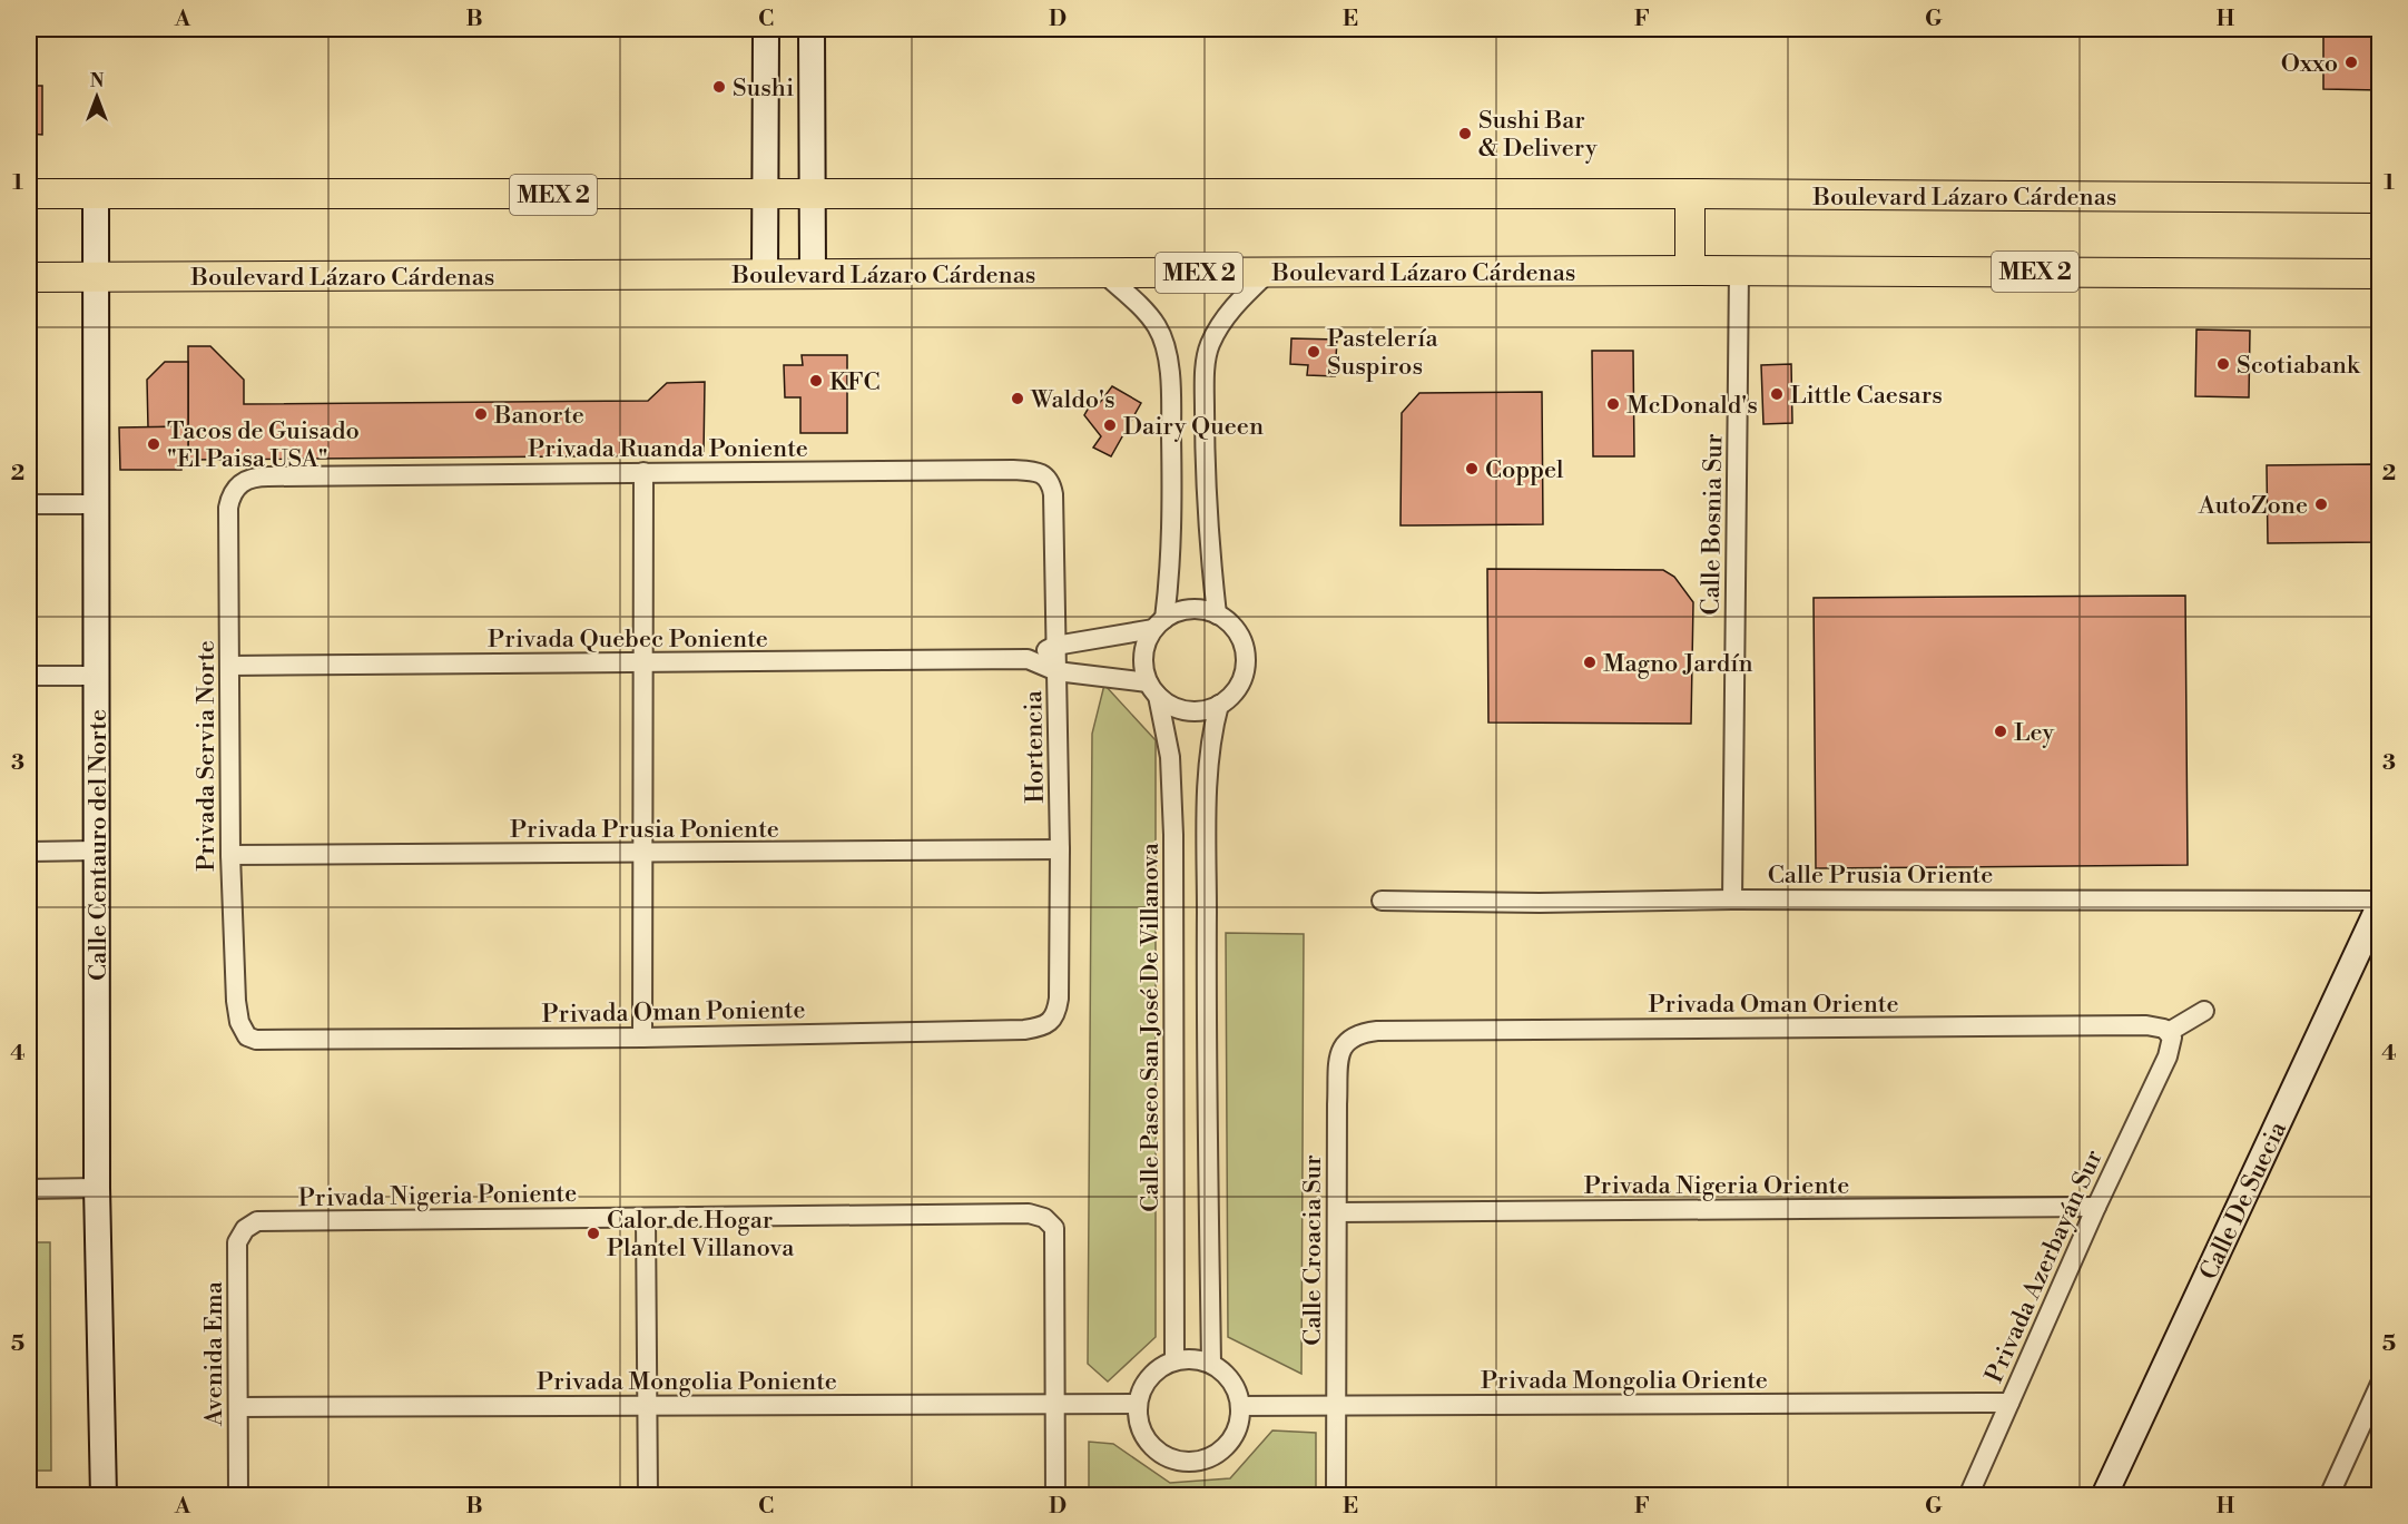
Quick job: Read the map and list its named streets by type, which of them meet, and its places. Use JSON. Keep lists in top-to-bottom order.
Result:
{
  "streets": {
    "main road": ["MEX 2", "Boulevard Lázaro Cárdenas"],
    "street": [
      "Privada Ruanda Poniente",
      "Calle Bosnia Sur",
      "Privada Quebec Poniente",
      "Hortencia",
      "Privada Servia Norte",
      "Privada Prusia Poniente",
      "Calle Centauro del Norte",
      "Calle Prusia Oriente",
      "Privada Oman Oriente",
      "Privada Oman Poniente",
      "Calle Paseo San José De Villanova",
      "Privada Nigeria Oriente",
      "Privada Nigeria Poniente",
      "Calle De Suecia",
      "Calle Croacia Sur",
      "Privada Azerbayán Sur",
      "Avenida Ema",
      "Privada Mongolia Oriente",
      "Privada Mongolia Poniente"
    ]
  },
  "crossings": [
    ["Boulevard Lázaro Cárdenas", "Calle Bosnia Sur"],
    ["Boulevard Lázaro Cárdenas", "Calle Centauro del Norte"],
    ["Privada Ruanda Poniente", "Hortencia"],
    ["Privada Ruanda Poniente", "Privada Servia Norte"],
    ["Calle Bosnia Sur", "Calle Prusia Oriente"],
    ["Privada Quebec Poniente", "Hortencia"],
    ["Privada Quebec Poniente", "Privada Servia Norte"],
    ["Privada Quebec Poniente", "Calle Paseo San José De Villanova"],
    ["Hortencia", "Privada Prusia Poniente"],
    ["Hortencia", "Privada Oman Poniente"],
    ["Privada Servia Norte", "Privada Prusia Poniente"],
    ["Privada Servia Norte", "Privada Oman Poniente"],
    ["Calle Prusia Oriente", "Calle De Suecia"],
    ["Privada Oman Oriente", "Calle Croacia Sur"],
    ["Privada Oman Oriente", "Privada Azerbayán Sur"],
    ["Calle Paseo San José De Villanova", "Privada Mongolia Oriente"],
    ["Calle Paseo San José De Villanova", "Privada Mongolia Poniente"],
    ["Privada Nigeria Oriente", "Calle Croacia Sur"],
    ["Privada Nigeria Oriente", "Privada Azerbayán Sur"],
    ["Privada Nigeria Poniente", "Avenida Ema"],
    ["Privada Nigeria Poniente", "Privada Mongolia Poniente"],
    ["Calle Croacia Sur", "Privada Mongolia Oriente"],
    ["Privada Azerbayán Sur", "Privada Mongolia Oriente"],
    ["Avenida Ema", "Privada Mongolia Poniente"],
    ["Privada Mongolia Oriente", "Privada Mongolia Poniente"]
  ],
  "places": [
    "Oxxo",
    "Sushi",
    "Sushi Bar & Delivery",
    "Pastelería Suspiros",
    "Scotiabank",
    "KFC",
    "Little Caesars",
    "Waldo's",
    "McDonald's",
    "Banorte",
    "Dairy Queen",
    "Tacos de Guisado \"El Paisa USA\"",
    "Coppel",
    "AutoZone",
    "Magno Jardín",
    "Ley",
    "Calor de Hogar Plantel Villanova"
  ],
  "north": "top",
  "grid": {
    "columns": [
      "A",
      "B",
      "C",
      "D",
      "E",
      "F",
      "G",
      "H"
    ],
    "rows": [
      "1",
      "2",
      "3",
      "4",
      "5"
    ]
  }
}
